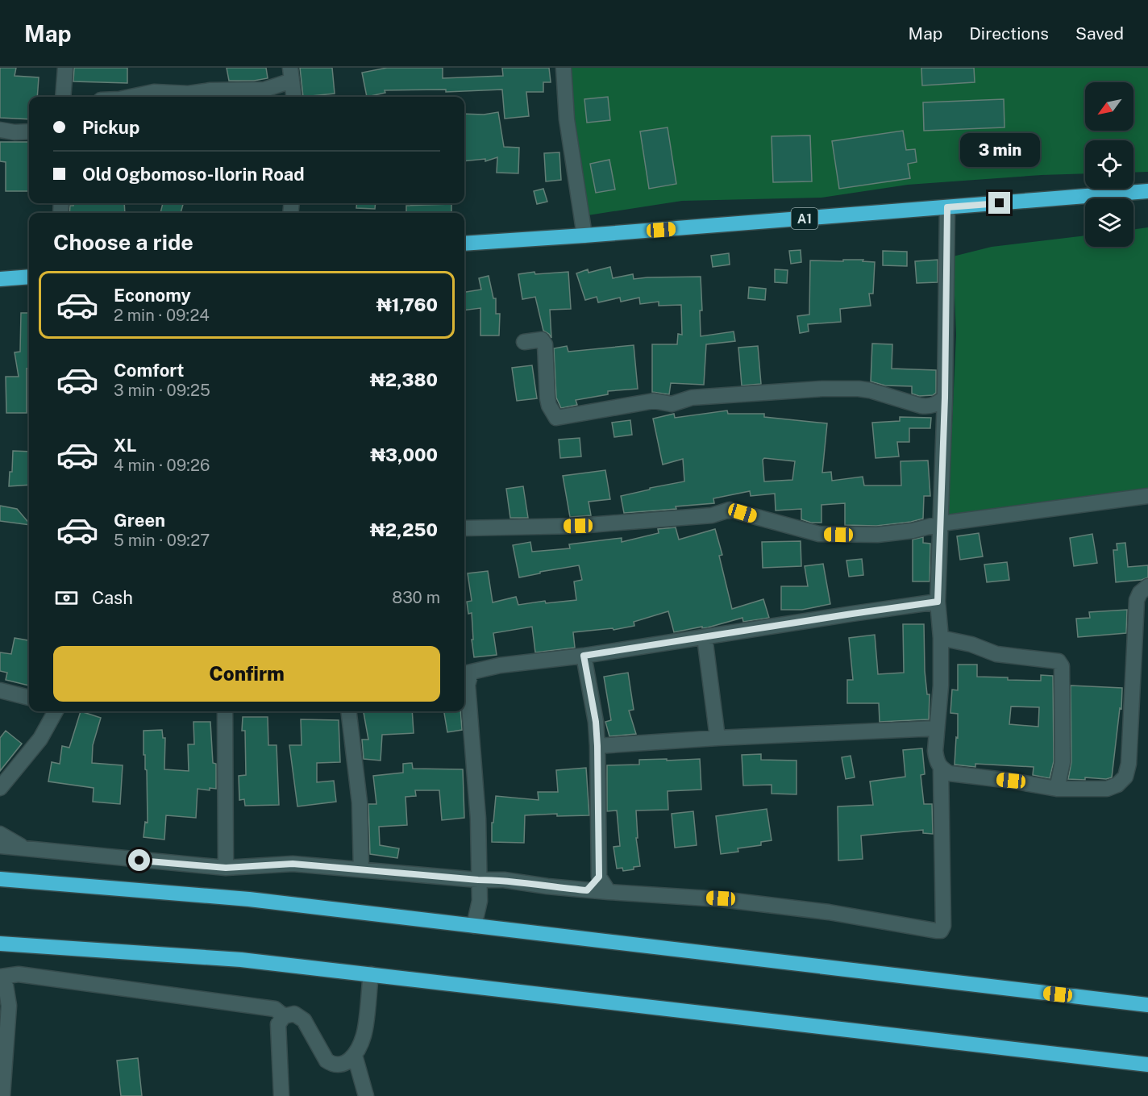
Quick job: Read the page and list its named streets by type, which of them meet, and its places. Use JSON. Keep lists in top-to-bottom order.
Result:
{
  "streets": {
    "highway": ["A1"]
  },
  "north": "bottom left",
  "page": {
    "header": "Map",
    "nav": ["Map", "Directions", "Saved"],
    "banner": ["Pickup", "Old Ogbomoso-Ilorin Road"],
    "bubble": "3 min",
    "heading": "Choose a ride",
    "list": [
      {
        "name": "Economy",
        "note": "2 min · 09:24",
        "value": "₦1,760"
      },
      {
        "name": "Comfort",
        "note": "3 min · 09:25",
        "value": "₦2,380"
      },
      {
        "name": "XL",
        "note": "4 min · 09:26",
        "value": "₦3,000"
      },
      {
        "name": "Green",
        "note": "5 min · 09:27",
        "value": "₦2,250"
      }
    ],
    "pay": ["Cash", "830 m"],
    "buttons": "Confirm"
  }
}
